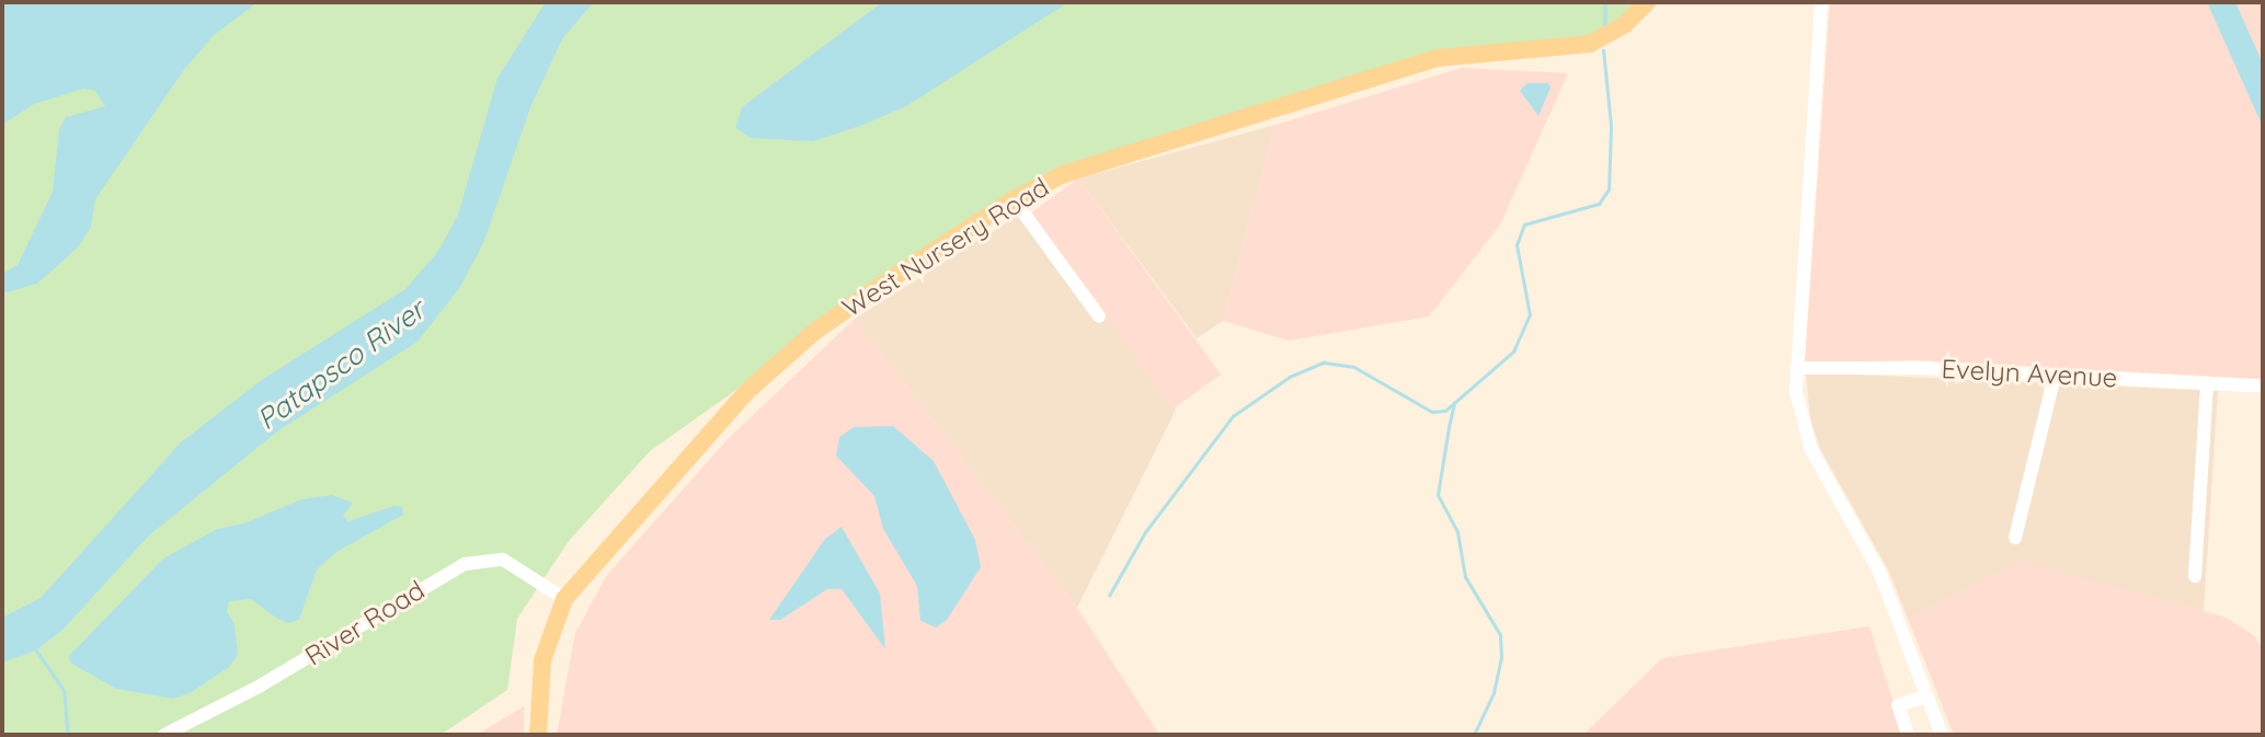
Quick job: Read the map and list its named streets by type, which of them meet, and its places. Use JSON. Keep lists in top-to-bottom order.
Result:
{
  "streets": {
    "main road": ["West Nursery Road"],
    "street": ["Evelyn Avenue", "River Road"]
  },
  "crossings": [
    ["West Nursery Road", "River Road"]
  ],
  "water": ["Patapsco River"]
}
